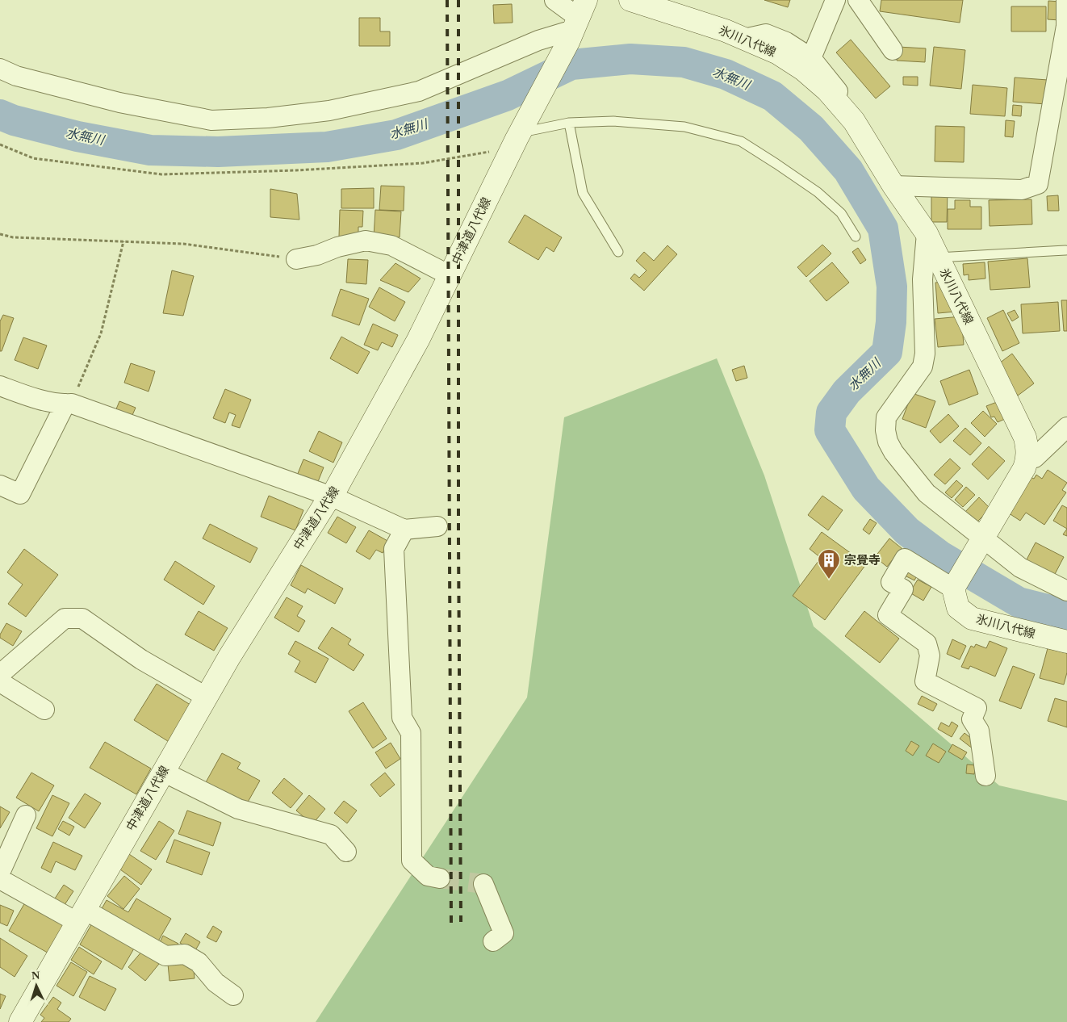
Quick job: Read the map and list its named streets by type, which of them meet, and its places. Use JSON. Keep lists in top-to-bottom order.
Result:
{
  "streets": {
    "main road": ["氷川八代線", "中津道八代線"]
  },
  "water": ["水無川"],
  "places": {
    "building": ["宗覺寺"]
  },
  "north": "top"
}
